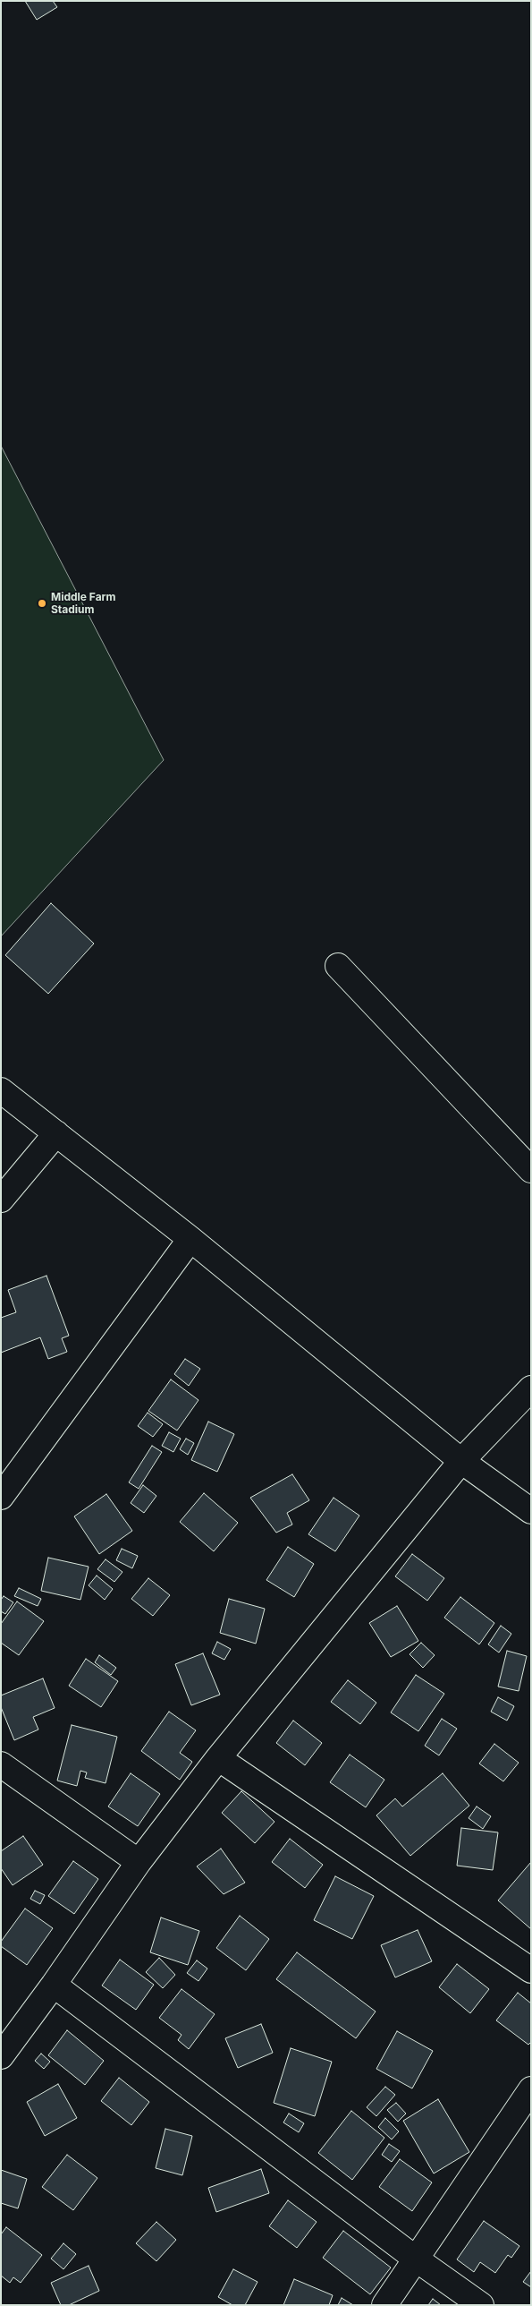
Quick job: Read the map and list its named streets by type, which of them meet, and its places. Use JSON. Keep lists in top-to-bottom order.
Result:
{
  "places": ["Middle Farm Stadium"]
}
